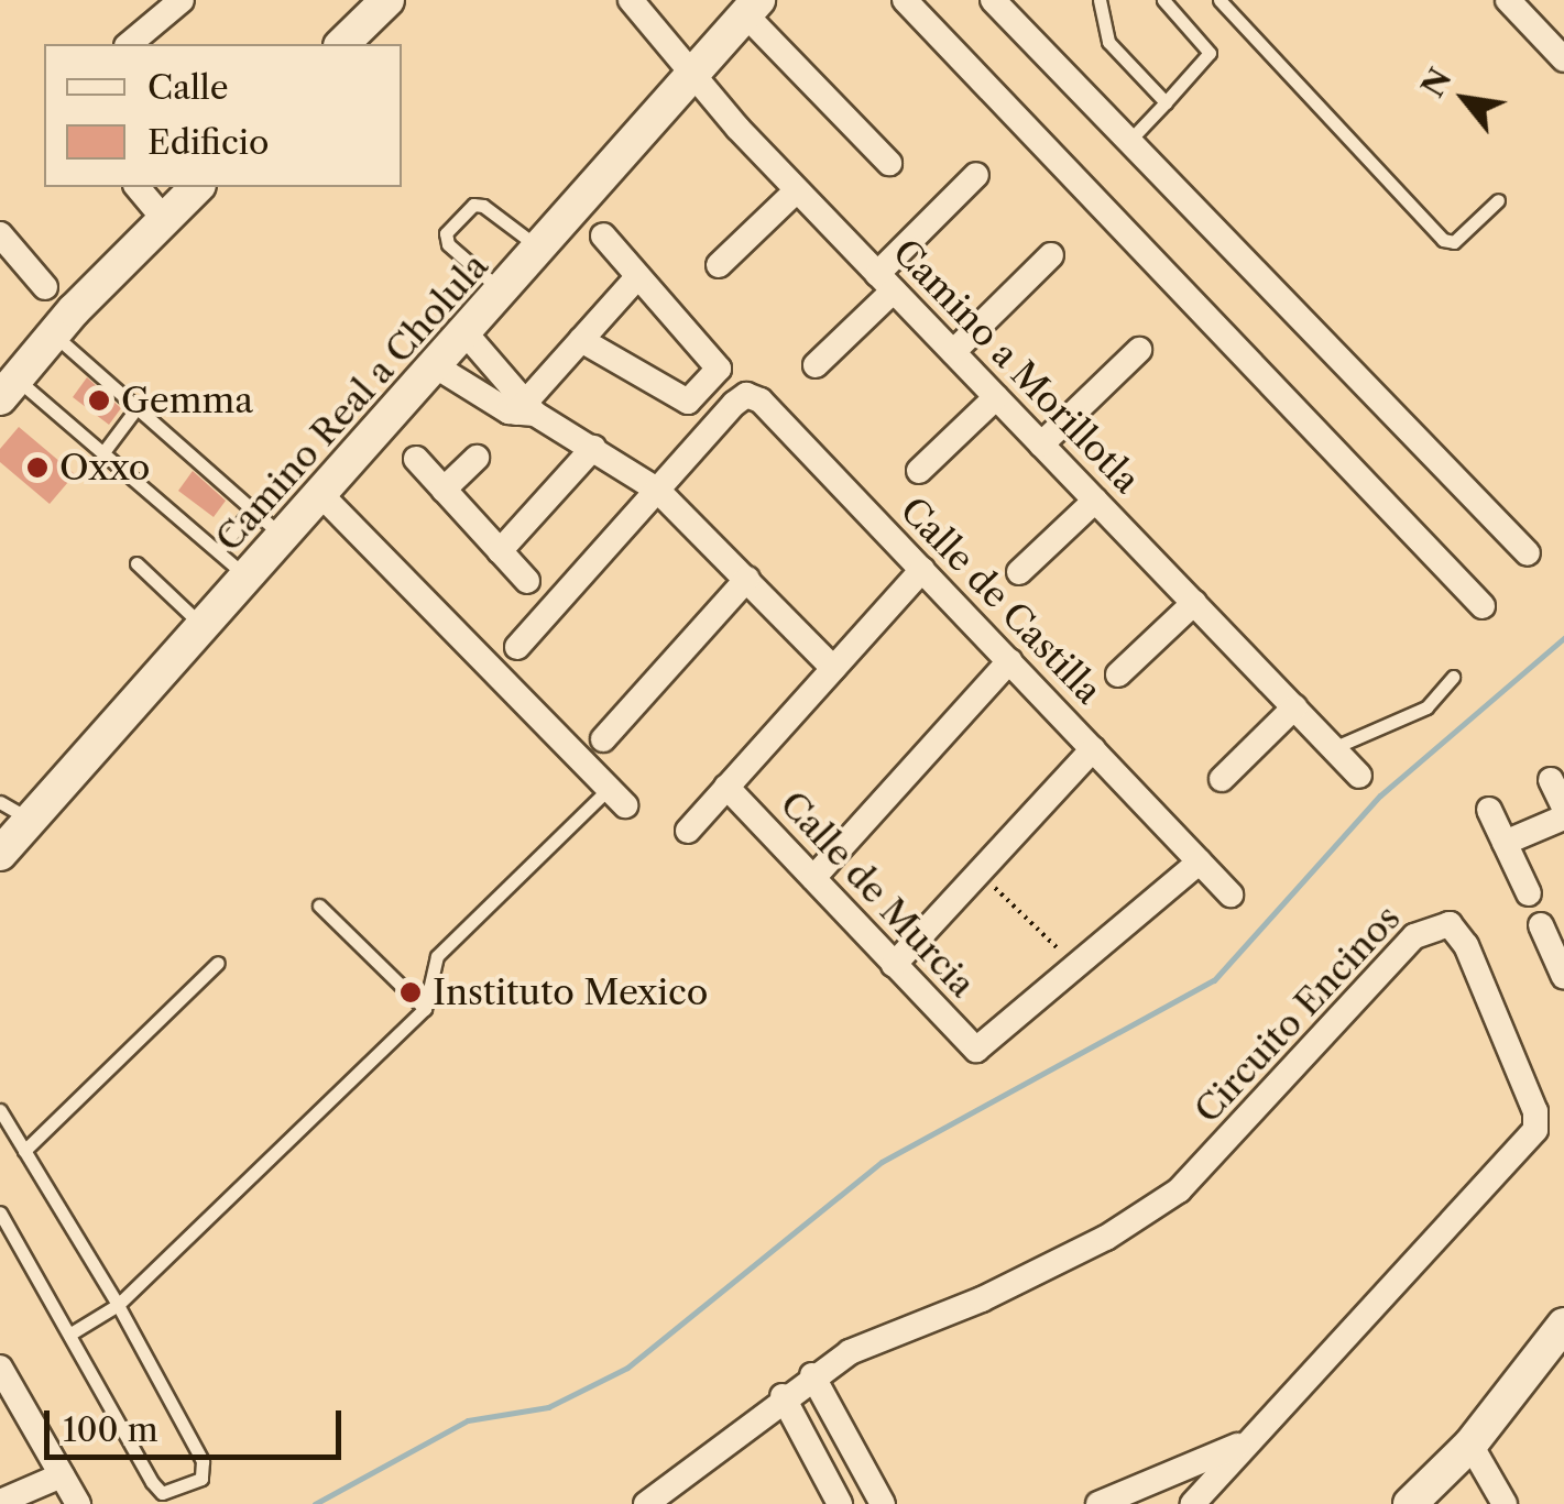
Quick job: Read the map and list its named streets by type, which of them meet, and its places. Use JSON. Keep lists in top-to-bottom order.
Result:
{
  "streets": {
    "main road": ["Camino Real a Cholula"],
    "street": [
      "Camino a Morillotla",
      "Calle de Castilla",
      "Calle de Murcia",
      "Circuito Encinos"
    ]
  },
  "crossings": [
    ["Camino a Morillotla", "Camino Real a Cholula"]
  ],
  "places": ["Gemma", "Oxxo", "Instituto Mexico"],
  "legend": ["Calle", "Edificio"],
  "scale_bar": "100 m",
  "north": "top left"
}
